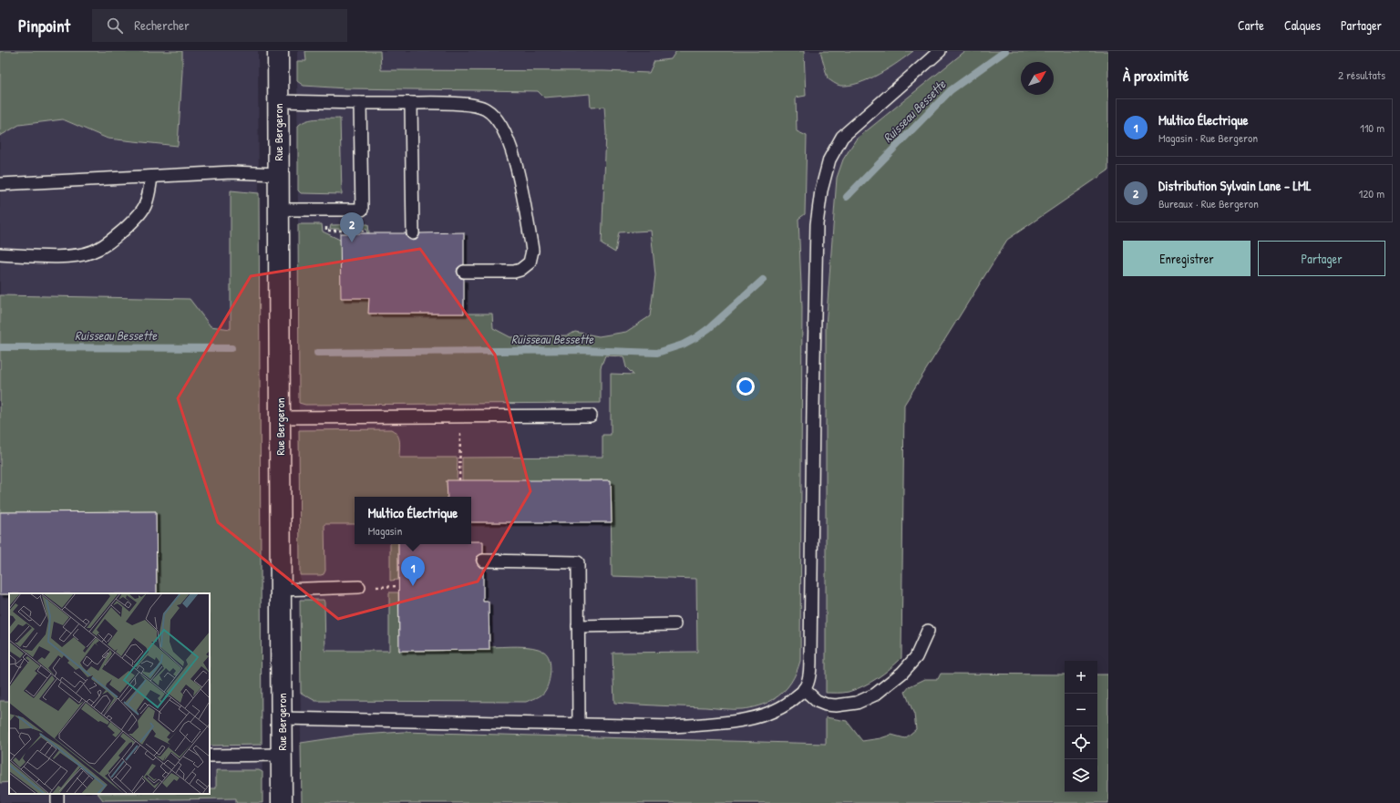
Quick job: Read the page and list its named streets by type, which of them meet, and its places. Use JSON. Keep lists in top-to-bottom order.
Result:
{
  "streets": {
    "street": ["Rue Bergeron"]
  },
  "water": ["Ruisseau Bessette"],
  "north": "top right",
  "page": {
    "header": "Pinpoint",
    "search": "Rechercher",
    "nav": ["Carte", "Calques", "Partager"],
    "heading": ["À proximité", "2 résultats"],
    "list": [
      {
        "mark": "1",
        "name": "Multico Électrique",
        "note": "Magasin · Rue Bergeron",
        "value": "110 m"
      },
      {
        "mark": "2",
        "name": "Distribution Sylvain Lane - LML",
        "note": "Bureaux · Rue Bergeron",
        "value": "120 m"
      }
    ],
    "pins": ["2", "1"],
    "buttons": ["Enregistrer", "Partager"],
    "popup": ["Multico Électrique", "Magasin"],
    "map_buttons": ["+", "−"]
  }
}
